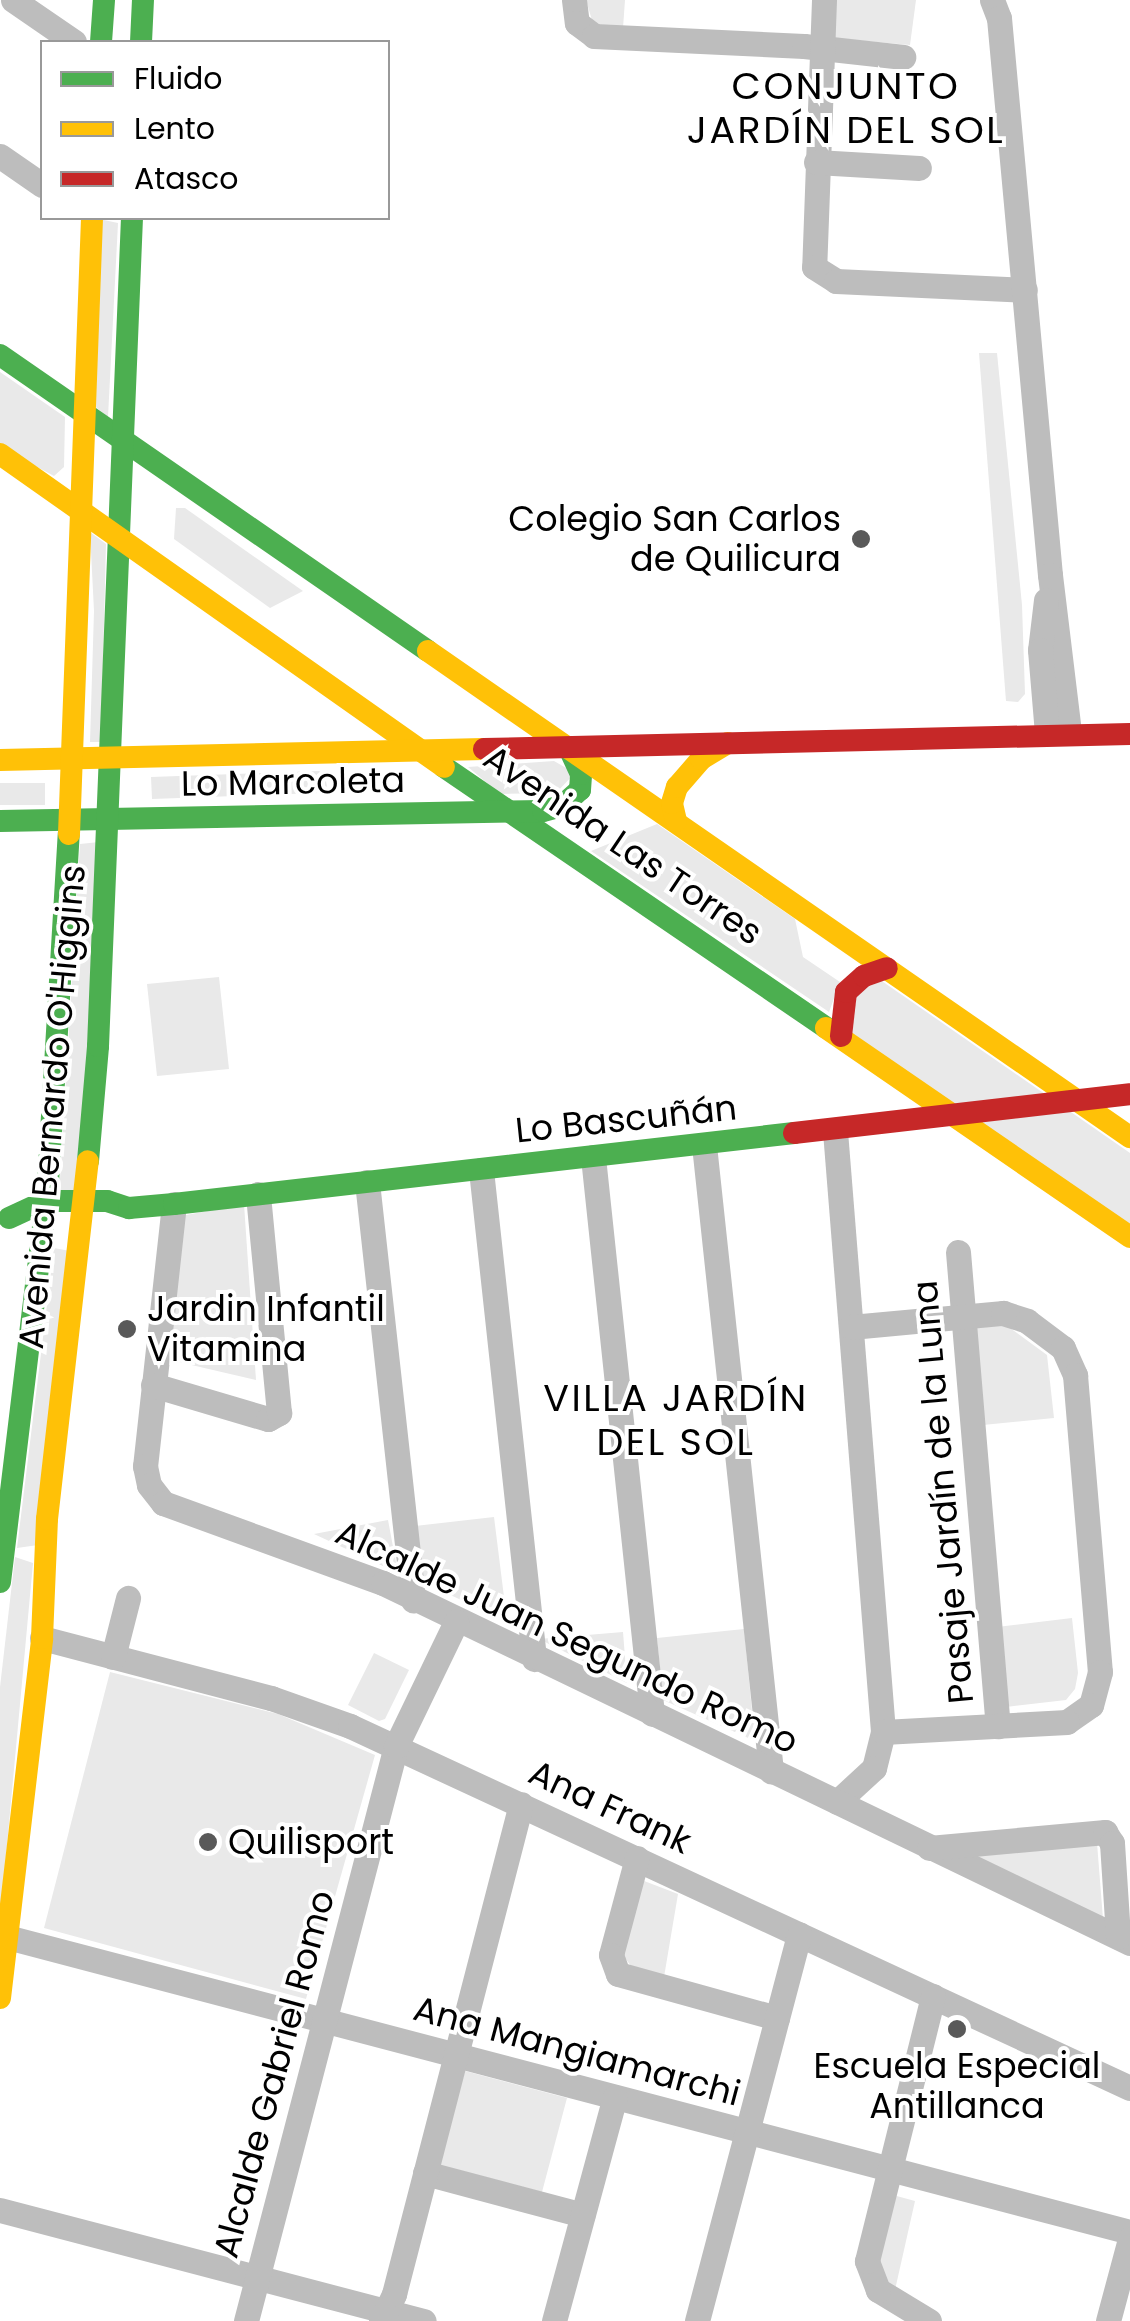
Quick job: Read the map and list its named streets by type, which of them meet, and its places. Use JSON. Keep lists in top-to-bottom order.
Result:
{
  "streets": {
    "main road": [
      "Lo Marcoleta",
      "Avenida Las Torres",
      "Avenida Bernardo O'Higgins",
      "Lo Bascuñán"
    ],
    "street": [
      "Pasaje Jardín de la Luna",
      "Alcalde Juan Segundo Romo",
      "Ana Frank",
      "Ana Mangiamarchi",
      "Alcalde Gabriel Romo"
    ]
  },
  "crossings": [
    ["Lo Marcoleta", "Avenida Las Torres"],
    ["Lo Marcoleta", "Avenida Bernardo O'Higgins"],
    ["Avenida Las Torres", "Avenida Bernardo O'Higgins"],
    ["Avenida Las Torres", "Lo Bascuñán"],
    ["Avenida Bernardo O'Higgins", "Lo Bascuñán"],
    ["Avenida Bernardo O'Higgins", "Ana Frank"],
    ["Avenida Bernardo O'Higgins", "Ana Mangiamarchi"],
    ["Alcalde Juan Segundo Romo", "Alcalde Gabriel Romo"],
    ["Ana Frank", "Alcalde Gabriel Romo"],
    ["Ana Mangiamarchi", "Alcalde Gabriel Romo"]
  ],
  "districts": ["CONJUNTO JARDÍN DEL SOL", "VILLA JARDÍN DEL SOL"],
  "places": [
    "Colegio San Carlos de Quilicura",
    "Jardin Infantil Vitamina",
    "Quilisport",
    "Escuela Especial Antillanca"
  ],
  "legend": ["Fluido", "Lento", "Atasco"]
}
